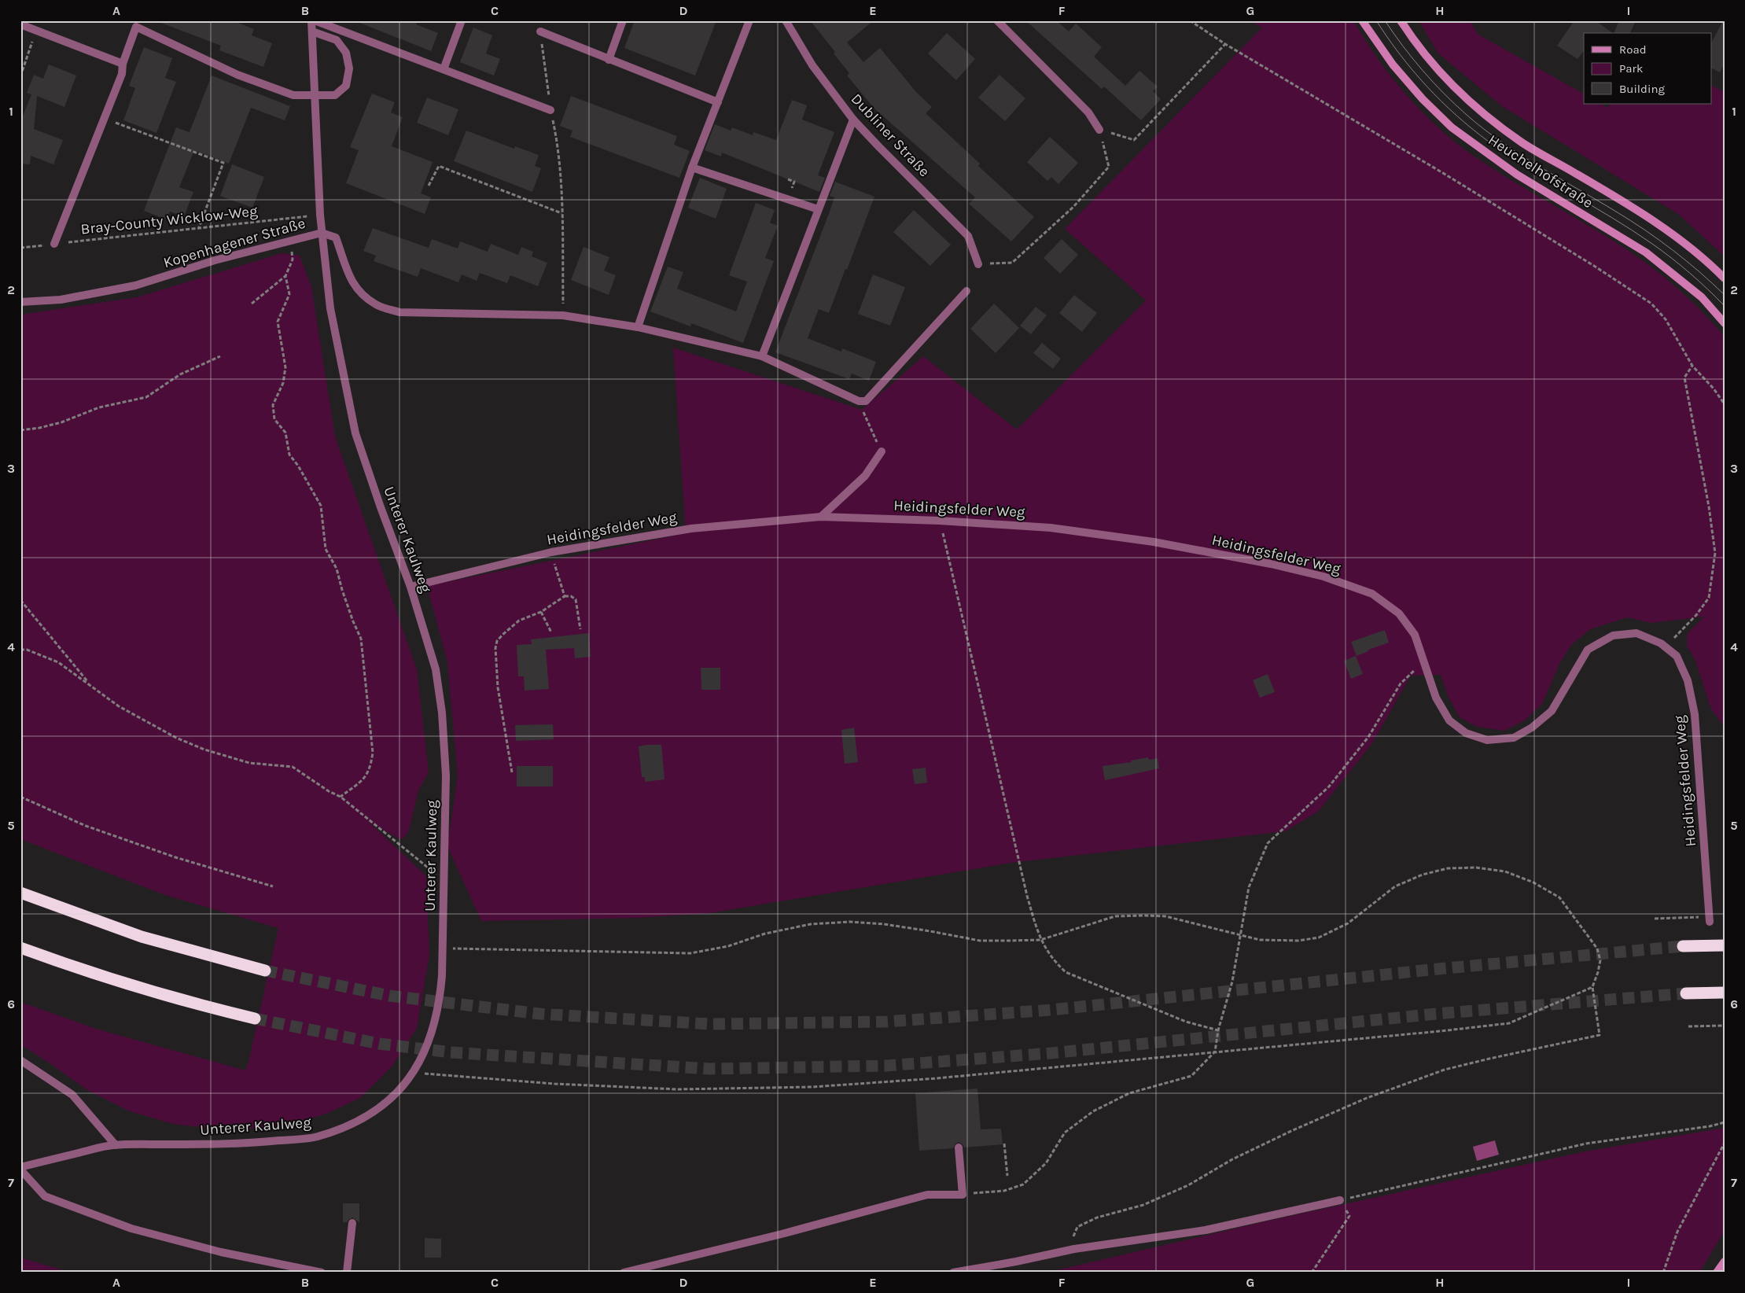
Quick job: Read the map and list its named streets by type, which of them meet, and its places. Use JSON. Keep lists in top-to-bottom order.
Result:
{
  "streets": {
    "main road": ["Heuchelhofstraße"],
    "street": [
      "Dubliner Straße",
      "Kopenhagener Straße",
      "Heidingsfelder Weg",
      "Unterer Kaulweg"
    ],
    "path": ["Bray-County Wicklow-Weg"]
  },
  "crossings": [
    ["Bray-County Wicklow-Weg", "Kopenhagener Straße"],
    ["Kopenhagener Straße", "Unterer Kaulweg"],
    ["Heidingsfelder Weg", "Unterer Kaulweg"]
  ],
  "legend": ["Road", "Park", "Building"],
  "grid": {
    "columns": [
      "A",
      "B",
      "C",
      "D",
      "E",
      "F",
      "G",
      "H",
      "I"
    ],
    "rows": [
      "1",
      "2",
      "3",
      "4",
      "5",
      "6",
      "7"
    ]
  }
}
